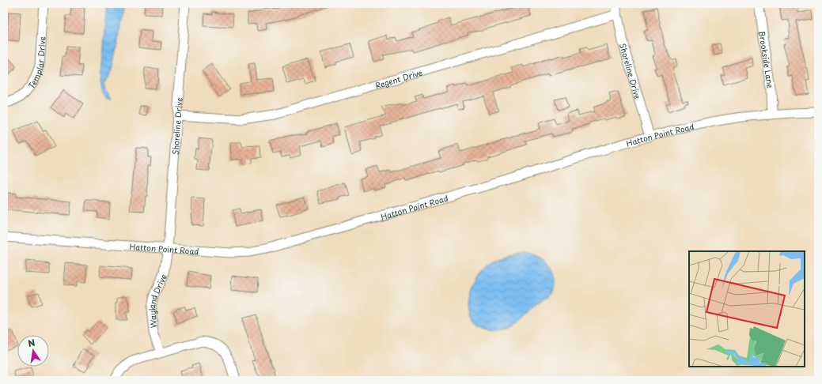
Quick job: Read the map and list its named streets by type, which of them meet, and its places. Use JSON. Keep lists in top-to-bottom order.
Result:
{
  "streets": {
    "street": [
      "Brookside Lane",
      "Templar Drive",
      "Shoreline Drive",
      "Regent Drive",
      "Hatton Point Road",
      "Wayland Drive"
    ]
  },
  "crossings": [
    ["Brookside Lane", "Hatton Point Road"],
    ["Shoreline Drive", "Regent Drive"],
    ["Shoreline Drive", "Hatton Point Road"],
    ["Shoreline Drive", "Wayland Drive"],
    ["Hatton Point Road", "Wayland Drive"]
  ],
  "north": "top"
}
